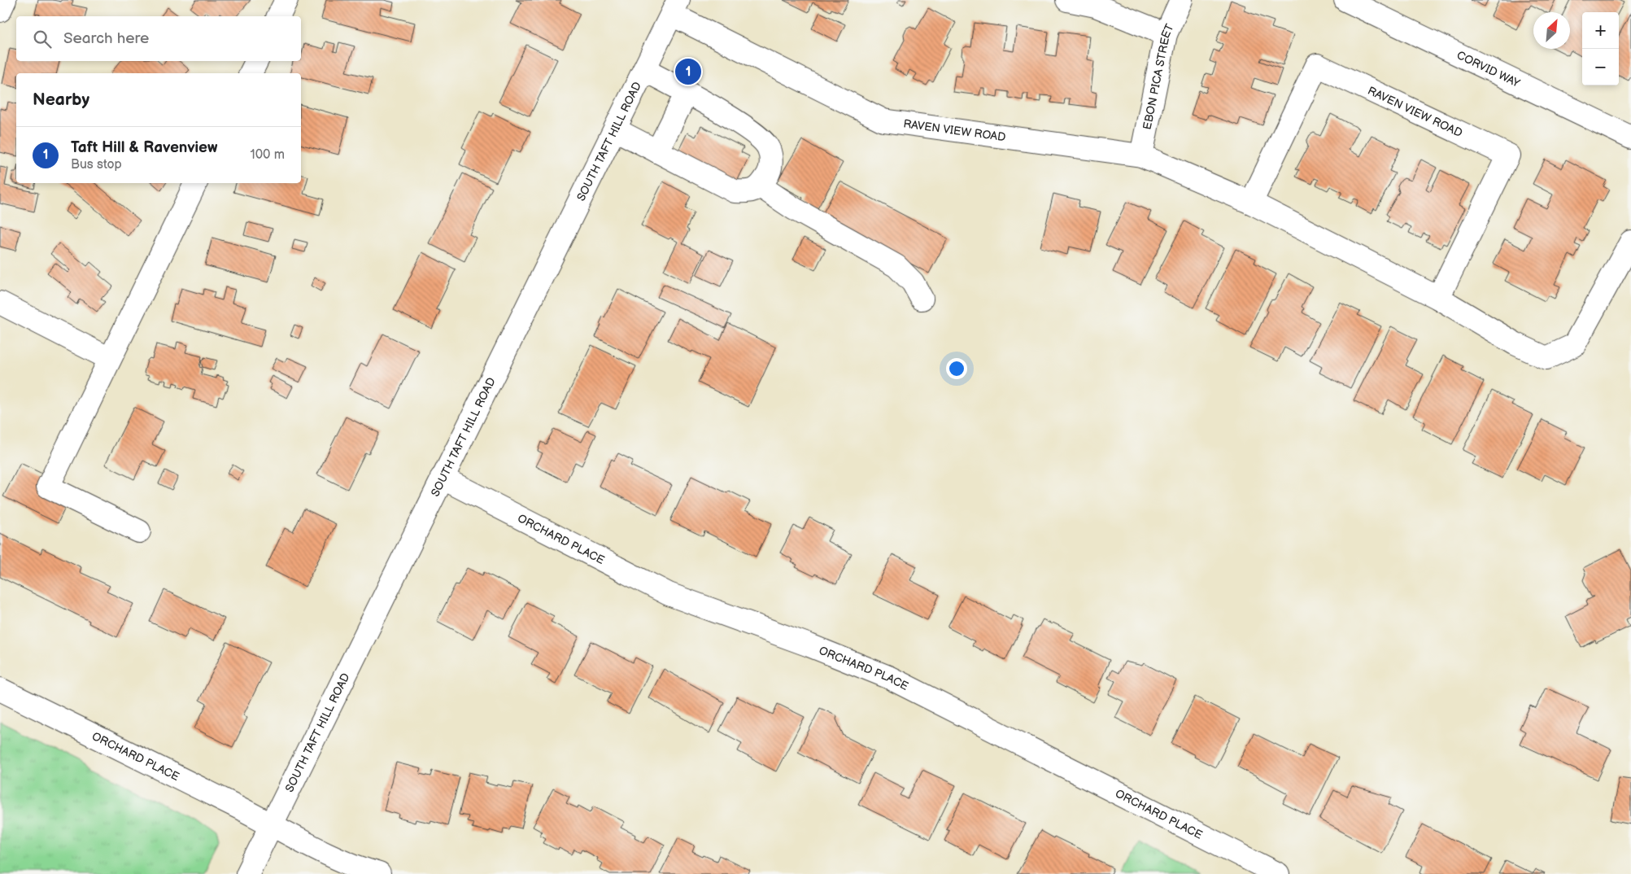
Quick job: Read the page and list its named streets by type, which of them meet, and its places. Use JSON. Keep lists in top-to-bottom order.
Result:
{
  "streets": {
    "street": [
      "CORVID WAY",
      "EBON PICA STREET",
      "RAVEN VIEW ROAD",
      "SOUTH TAFT HILL ROAD",
      "ORCHARD PLACE"
    ]
  },
  "crossings": [
    ["EBON PICA STREET", "RAVEN VIEW ROAD"],
    ["RAVEN VIEW ROAD", "SOUTH TAFT HILL ROAD"],
    ["SOUTH TAFT HILL ROAD", "ORCHARD PLACE"]
  ],
  "north": "top right",
  "page": {
    "map_buttons": ["+", "−"],
    "search": "Search here",
    "pins": "1",
    "heading": "Nearby",
    "list": [
      {
        "mark": "1",
        "name": "Taft Hill & Ravenview",
        "note": "Bus stop",
        "value": "100 m"
      }
    ]
  }
}
